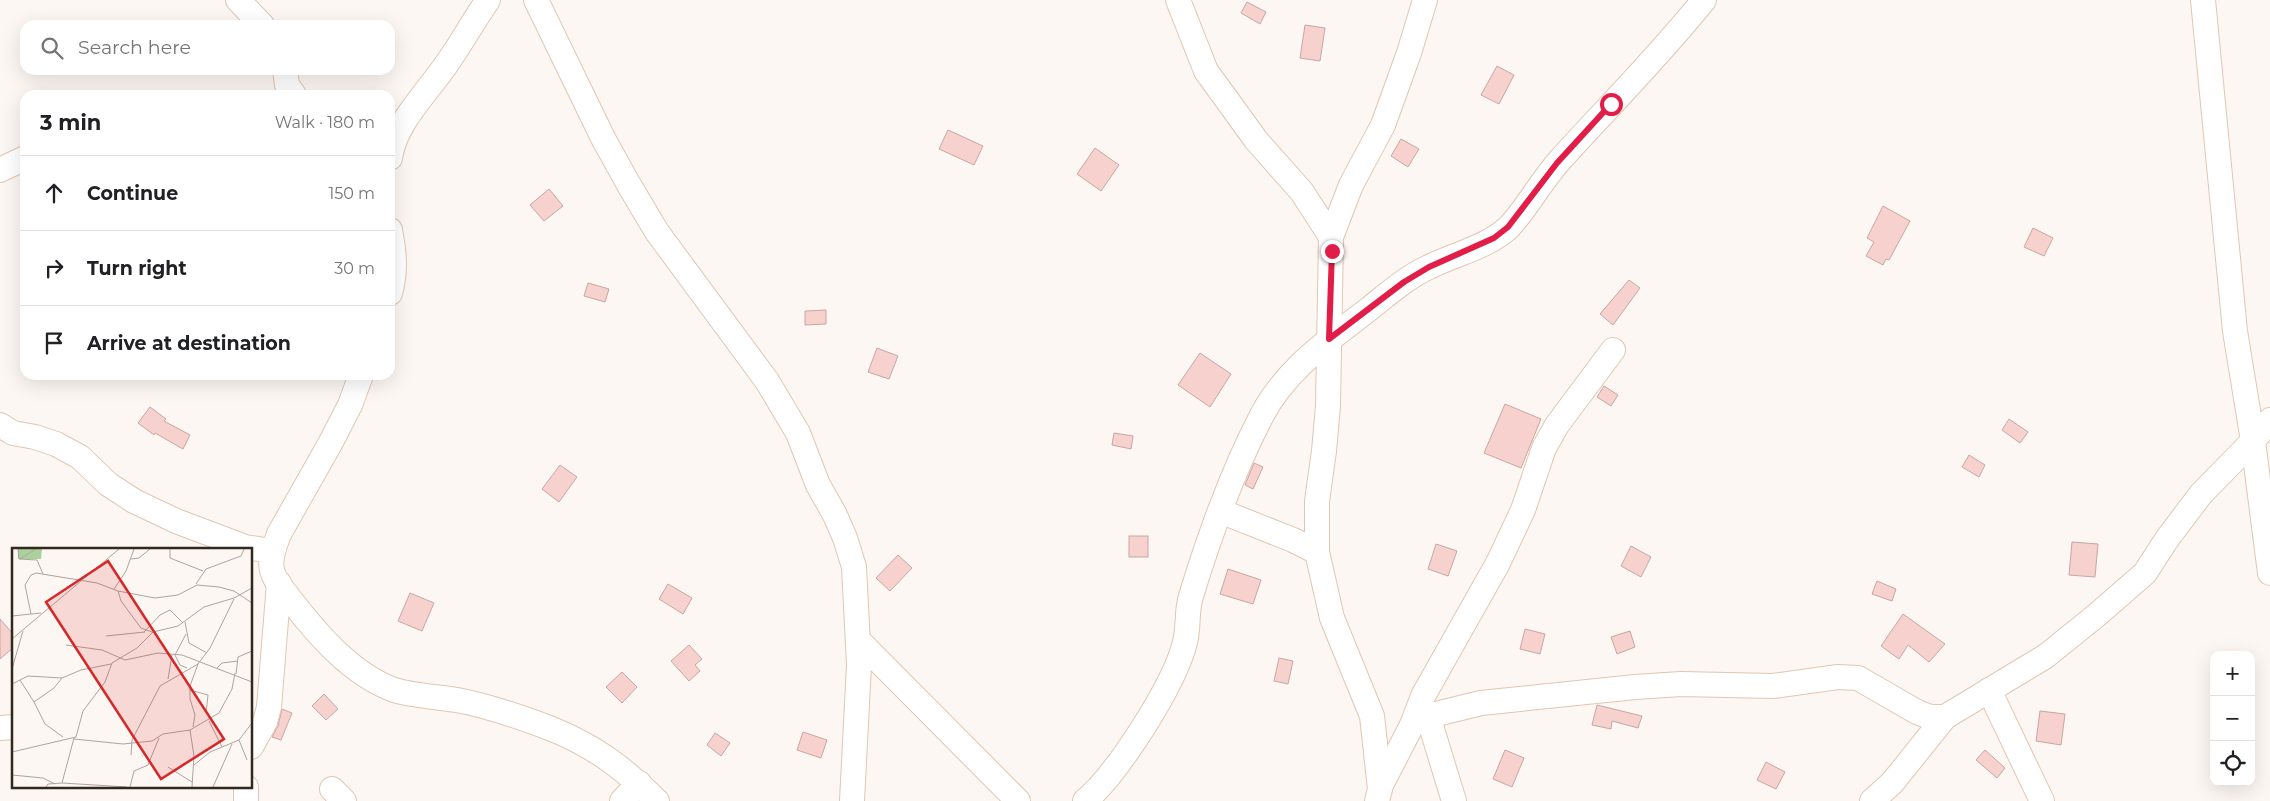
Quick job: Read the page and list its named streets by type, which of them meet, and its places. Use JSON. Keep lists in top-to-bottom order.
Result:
{
  "page": {
    "search": "Search here",
    "heading": ["3 min", "Walk · 180 m"],
    "list": [
      ["Continue", "150 m"],
      ["Turn right", "30 m"],
      "Arrive at destination"
    ],
    "map_buttons": ["+", "−"]
  }
}
